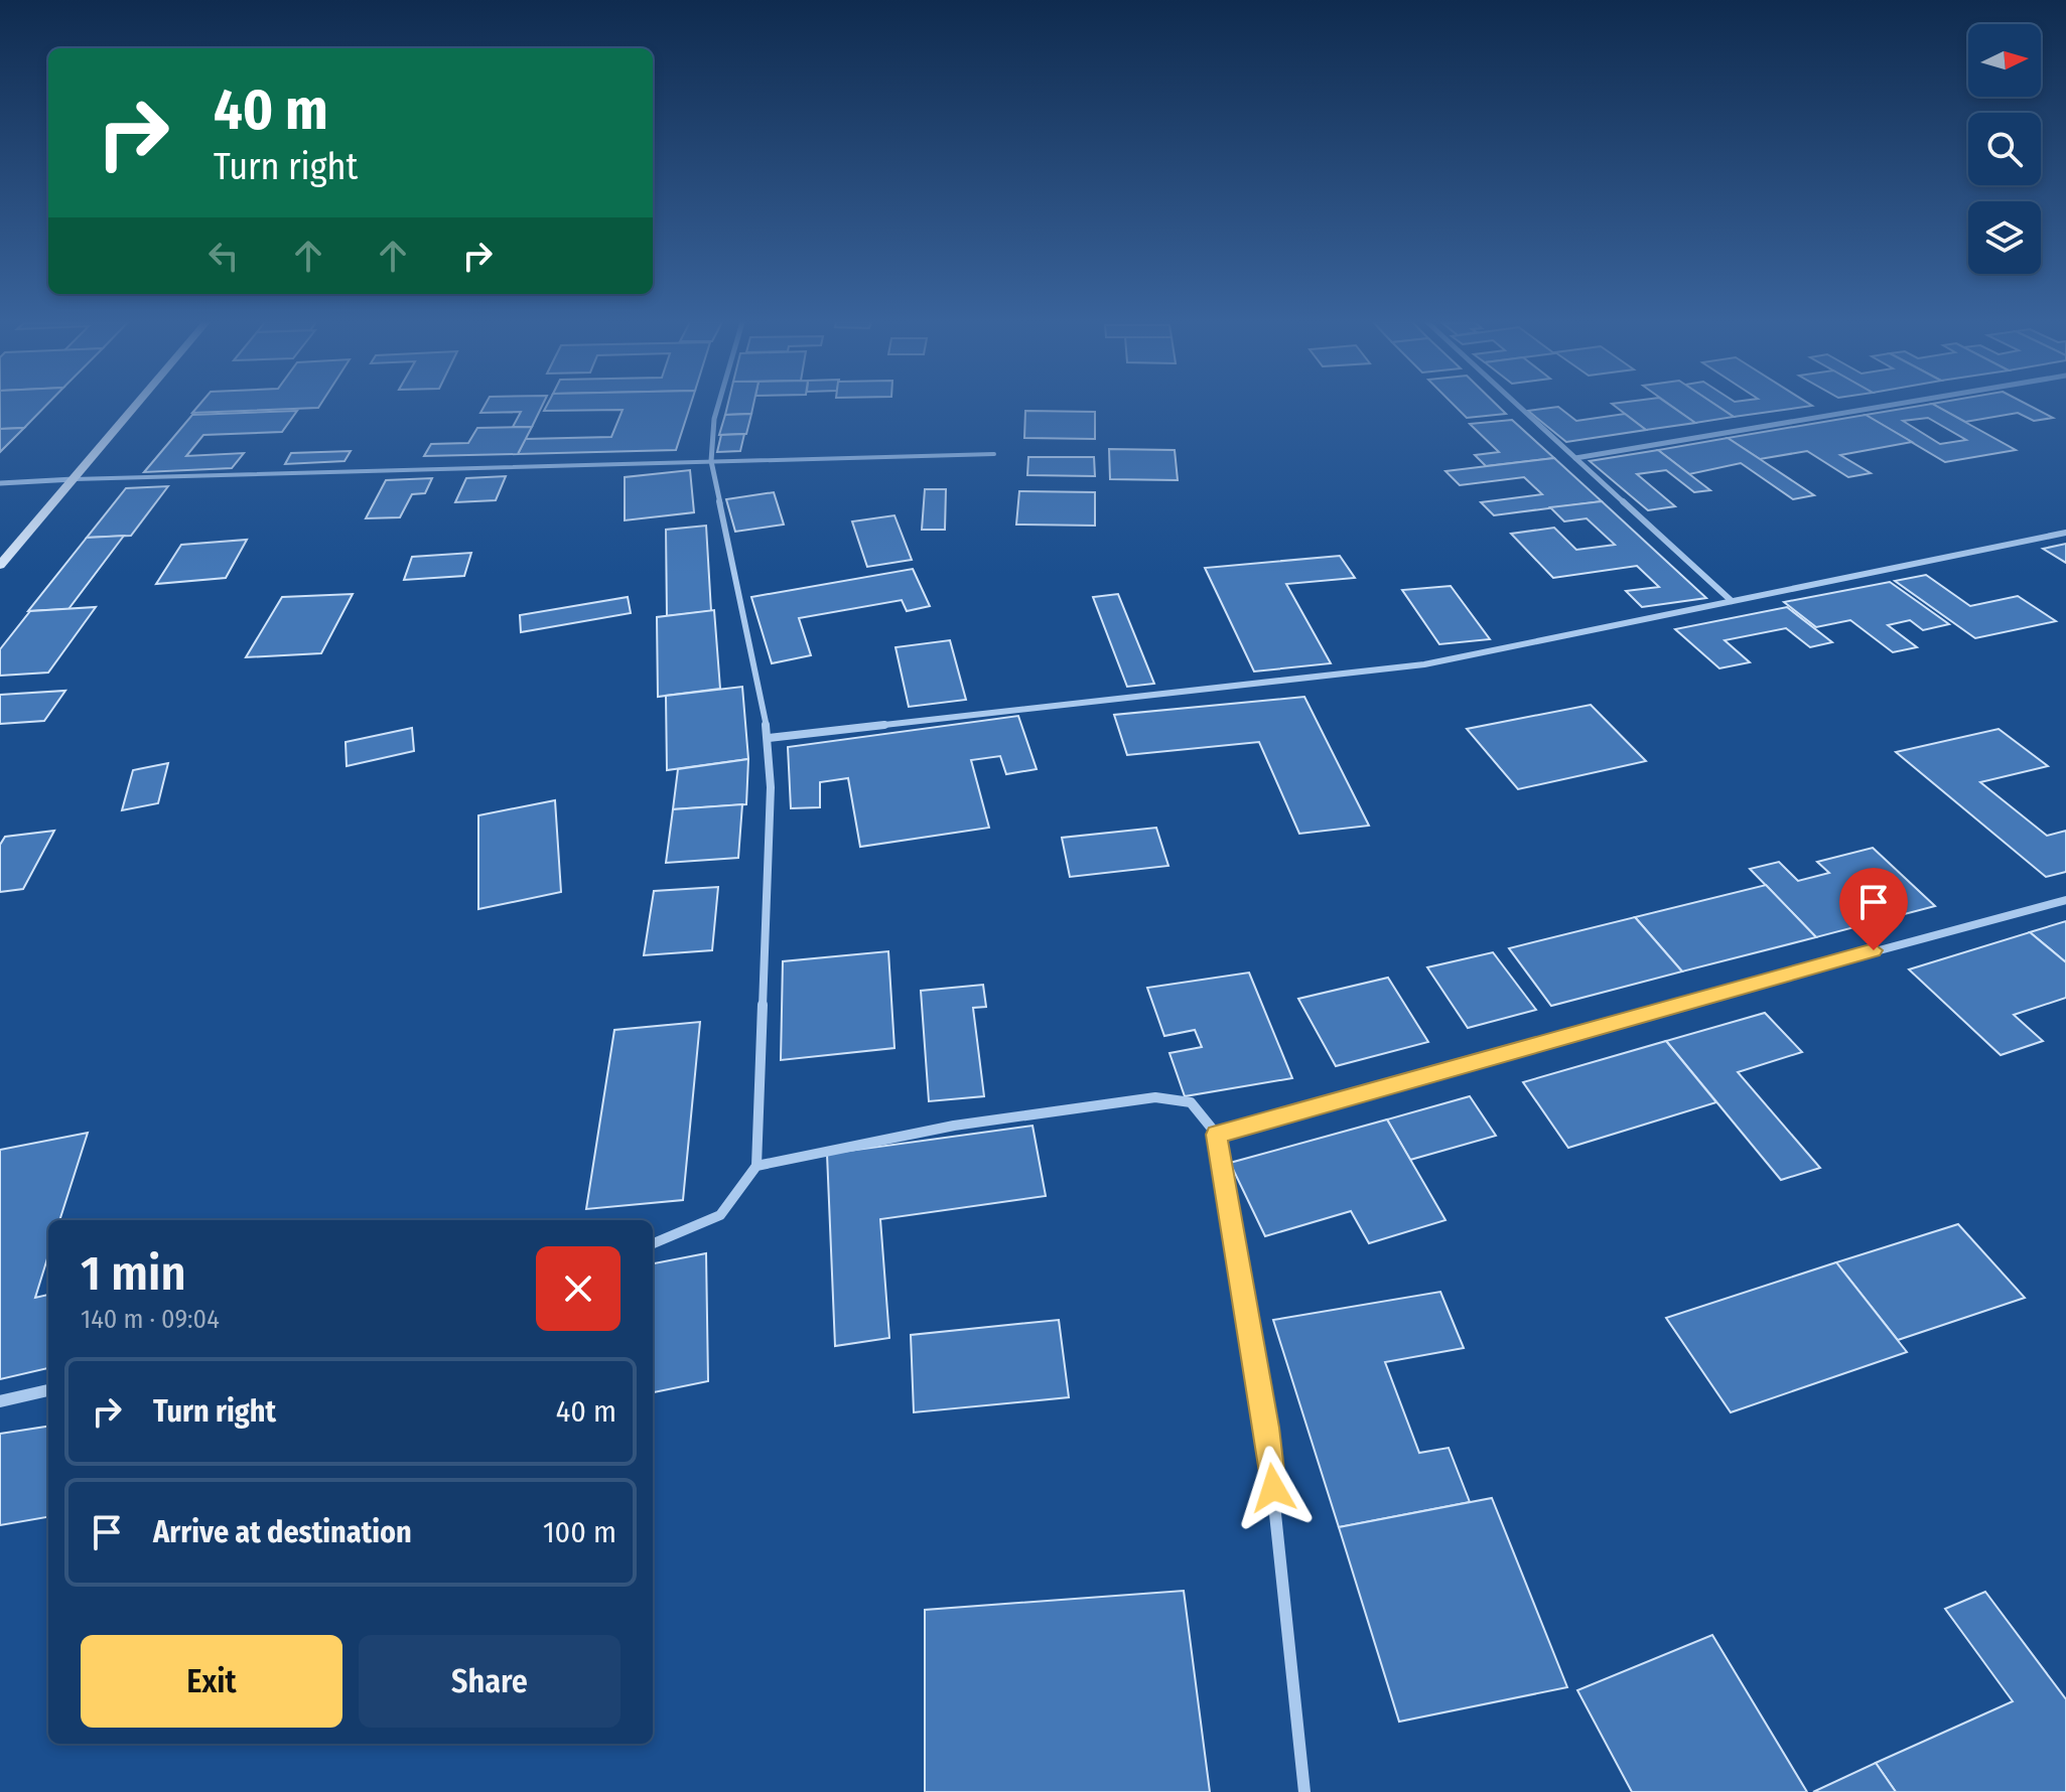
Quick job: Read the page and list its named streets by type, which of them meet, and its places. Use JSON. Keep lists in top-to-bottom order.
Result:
{
  "north": "right",
  "page": {
    "turn": ["40 m", "Turn right"],
    "heading": ["1 min", "140 m · 09:04"],
    "list": [
      {
        "name": "Turn right",
        "value": "40 m"
      },
      {
        "name": "Arrive at destination",
        "value": "100 m"
      }
    ],
    "buttons": ["Exit", "Share"]
  }
}
